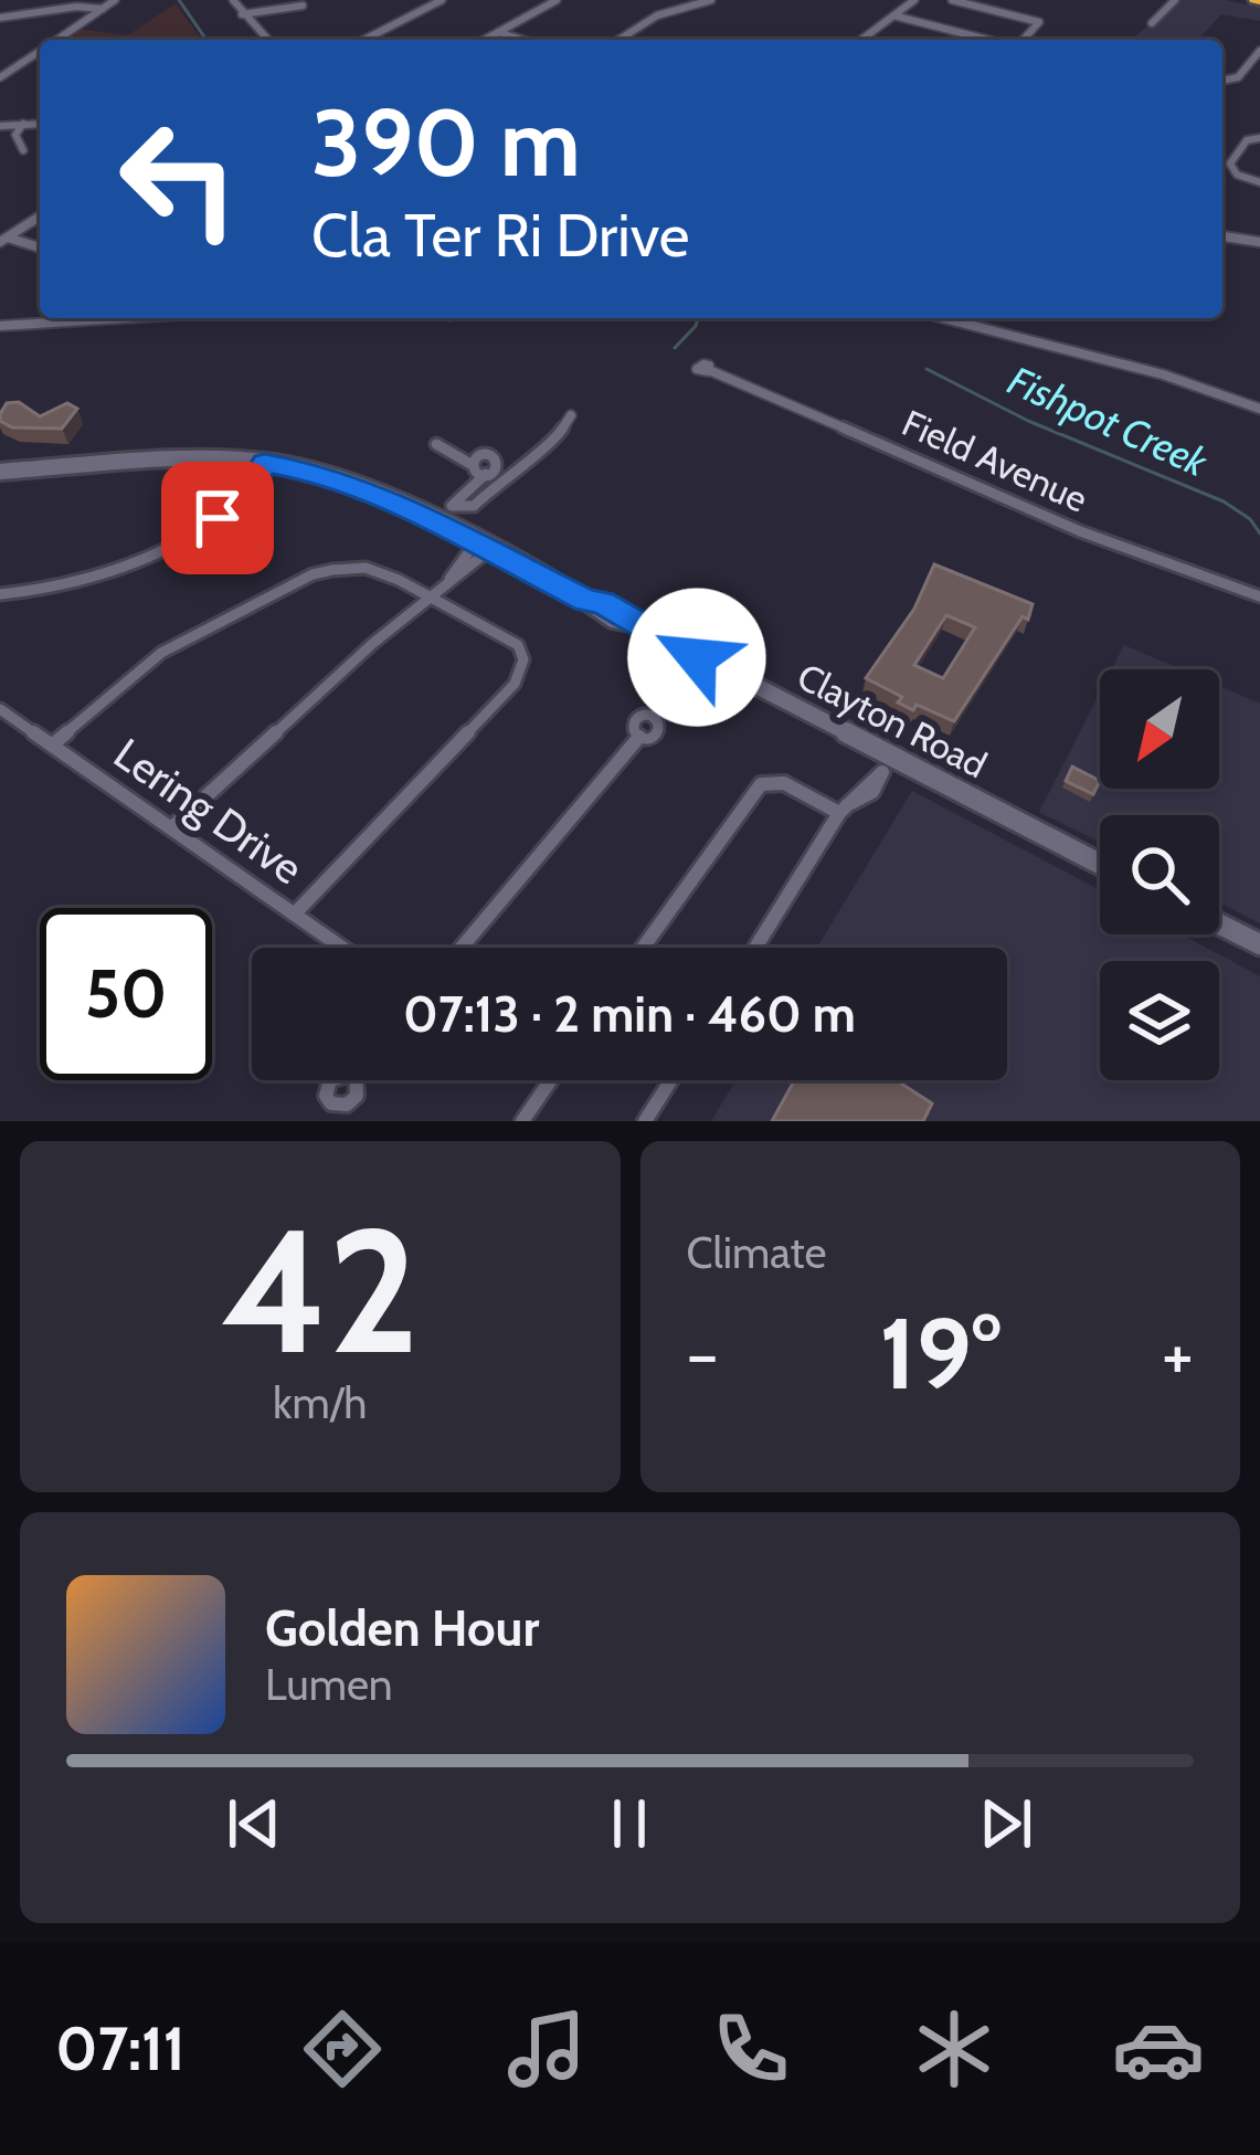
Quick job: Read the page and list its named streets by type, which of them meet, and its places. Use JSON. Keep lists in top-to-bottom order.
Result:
{
  "streets": {
    "main road": ["Clayton Road"],
    "street": ["Field Avenue", "Lering Drive"]
  },
  "water": ["Fishpot Creek"],
  "north": "bottom left",
  "page": {
    "turn": ["390 m", "Cla Ter Ri Drive"],
    "limit": "50",
    "trip": "07:13 · 2 min · 460 m",
    "tile": [
      ["42", "km/h"],
      "Climate"
    ],
    "heat": ["−", "19°", "+"],
    "song": ["Golden Hour", "Lumen"],
    "tabs": "07:11"
  }
}
